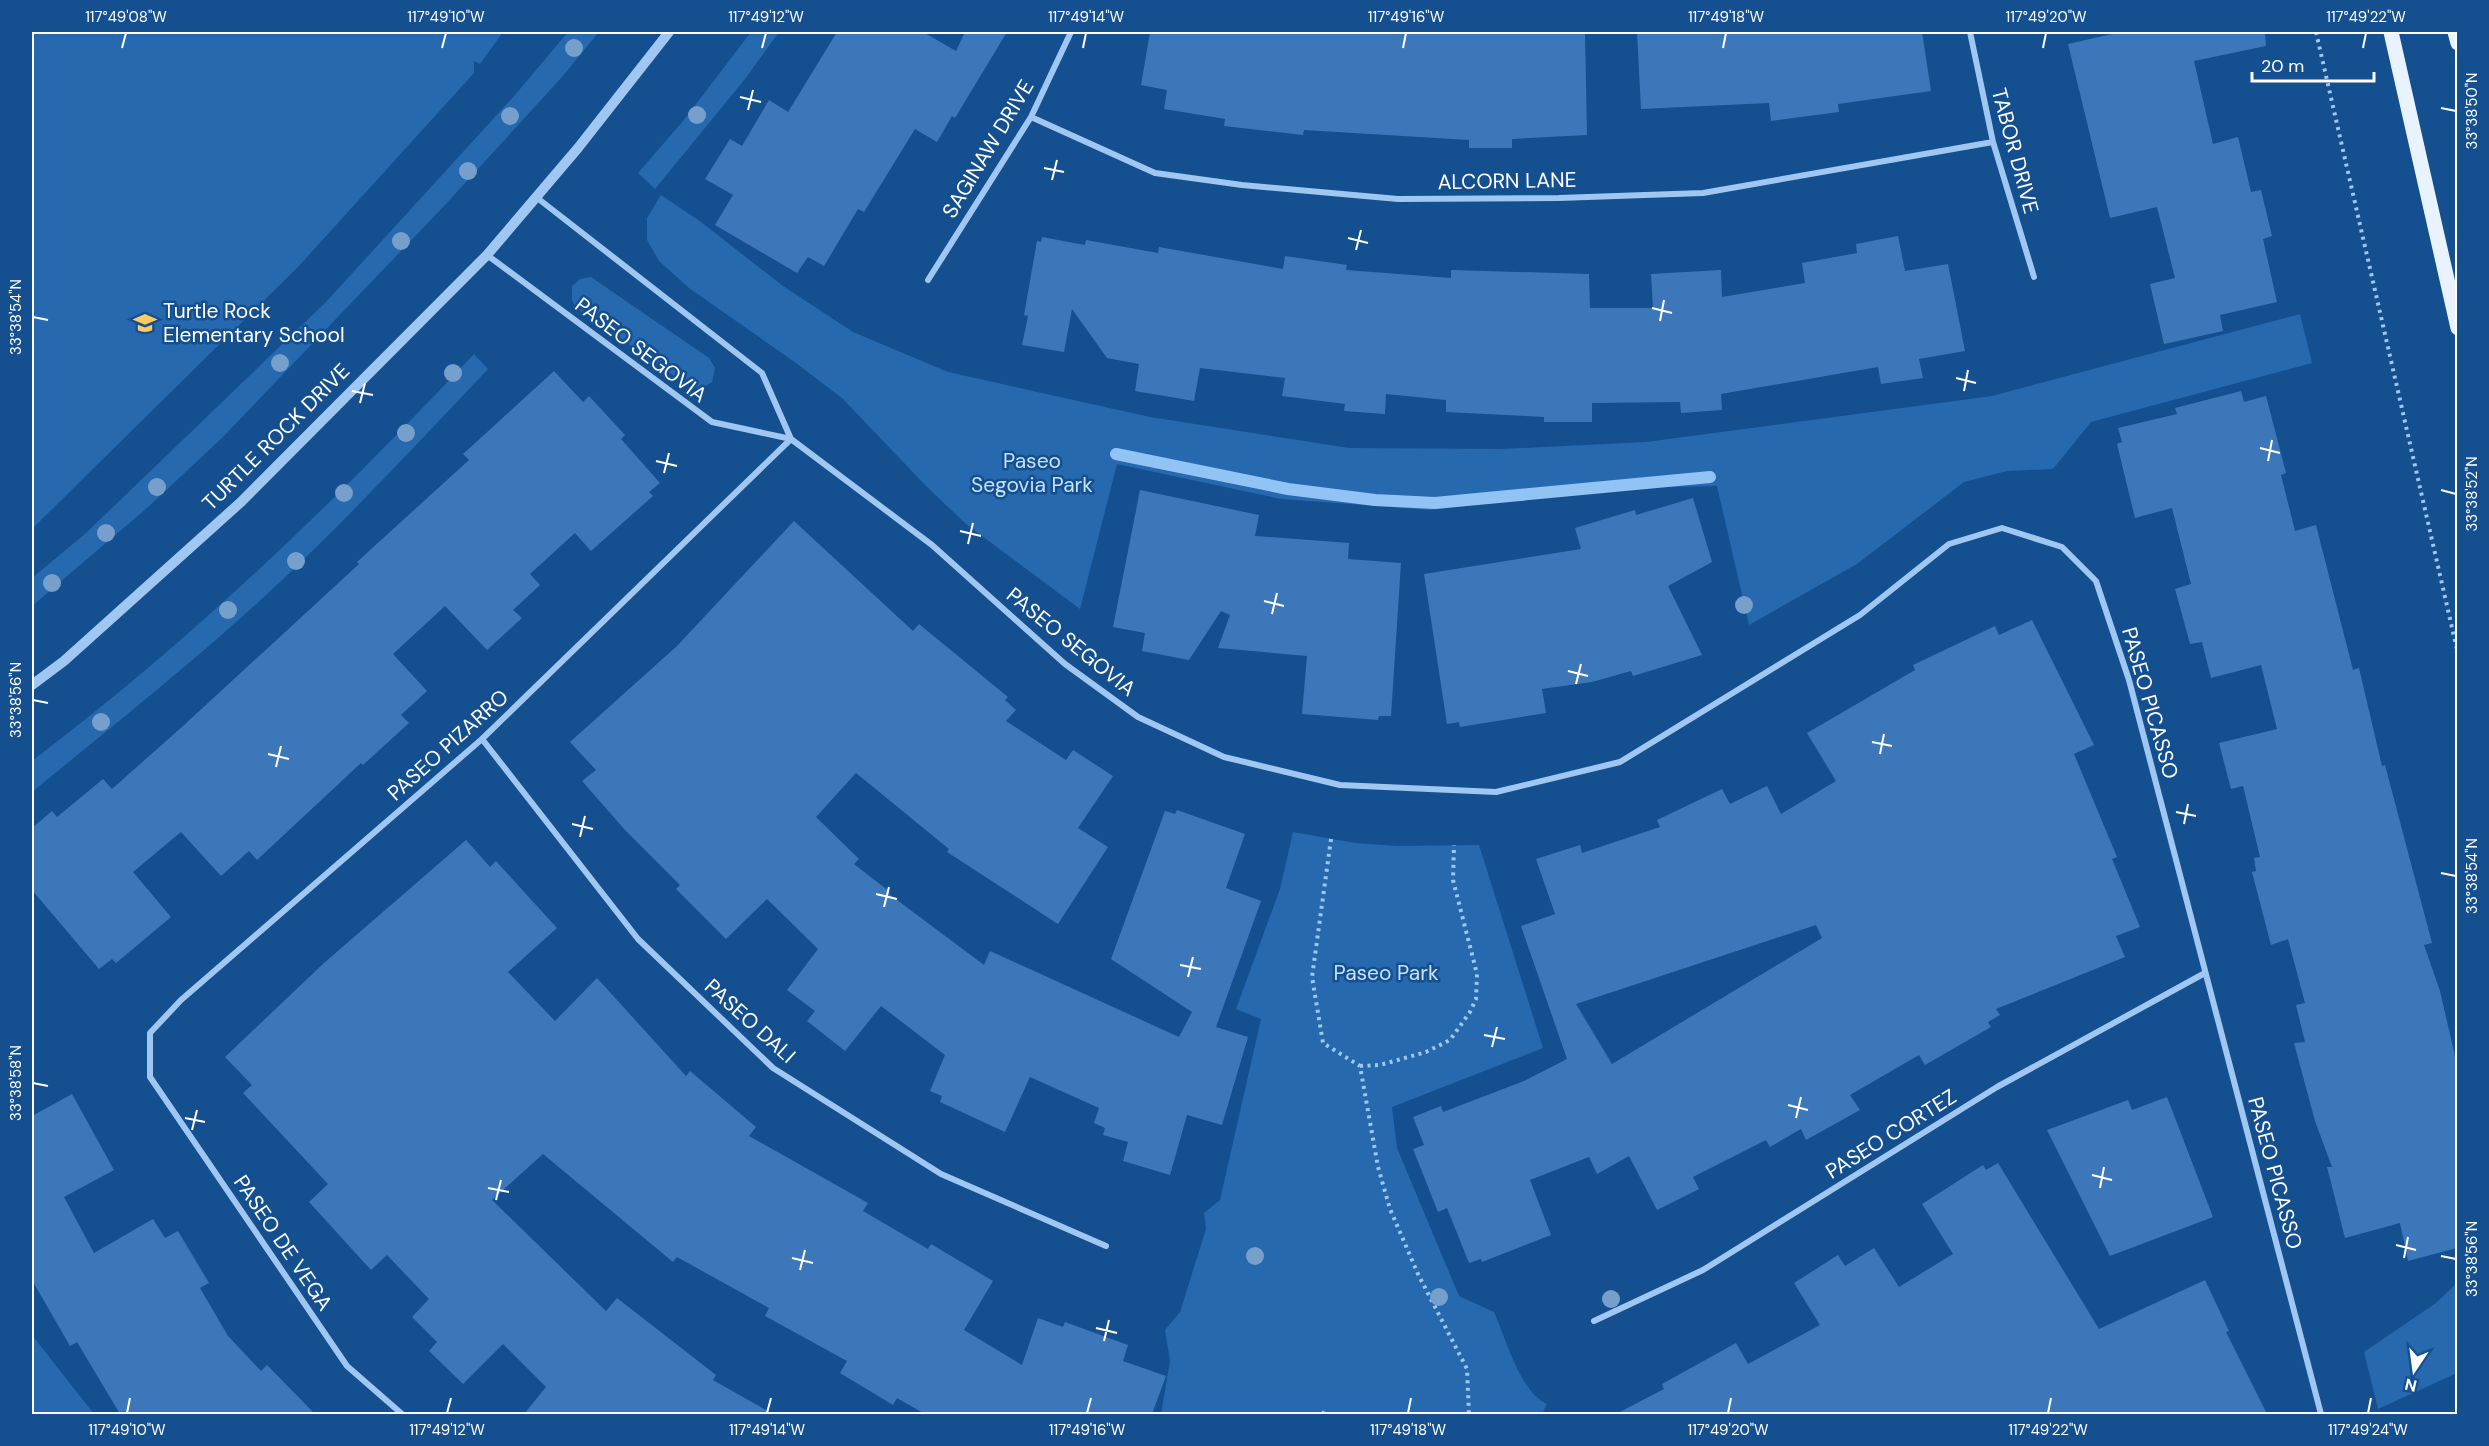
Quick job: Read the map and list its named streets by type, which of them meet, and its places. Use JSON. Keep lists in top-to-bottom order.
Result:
{
  "streets": {
    "street": [
      "SAGINAW DRIVE",
      "TABOR DRIVE",
      "ALCORN LANE",
      "PASEO SEGOVIA",
      "TURTLE ROCK DRIVE",
      "PASEO PICASSO",
      "PASEO PIZARRO",
      "PASEO DALI",
      "PASEO CORTEZ",
      "PASEO DE VEGA"
    ]
  },
  "crossings": [
    ["SAGINAW DRIVE", "ALCORN LANE"],
    ["TABOR DRIVE", "ALCORN LANE"],
    ["PASEO SEGOVIA", "TURTLE ROCK DRIVE"],
    ["PASEO SEGOVIA", "PASEO PICASSO"],
    ["PASEO SEGOVIA", "PASEO PIZARRO"],
    ["PASEO PICASSO", "PASEO CORTEZ"],
    ["PASEO PIZARRO", "PASEO DALI"],
    ["PASEO PIZARRO", "PASEO DE VEGA"]
  ],
  "parks": ["Paseo Segovia Park", "Paseo Park"],
  "places": {
    "school or university": ["Turtle Rock Elementary School"]
  },
  "scale_bar": "20 m",
  "north": "bottom",
  "coordinates": [
    "117°49'08\"W",
    "117°49'10\"W",
    "117°49'12\"W",
    "117°49'14\"W",
    "117°49'16\"W",
    "117°49'18\"W",
    "117°49'20\"W",
    "117°49'22\"W",
    "33°38'50\"N",
    "33°38'54\"N",
    "33°38'52\"N",
    "33°38'56\"N",
    "33°38'58\"N",
    "117°49'24\"W"
  ]
}
